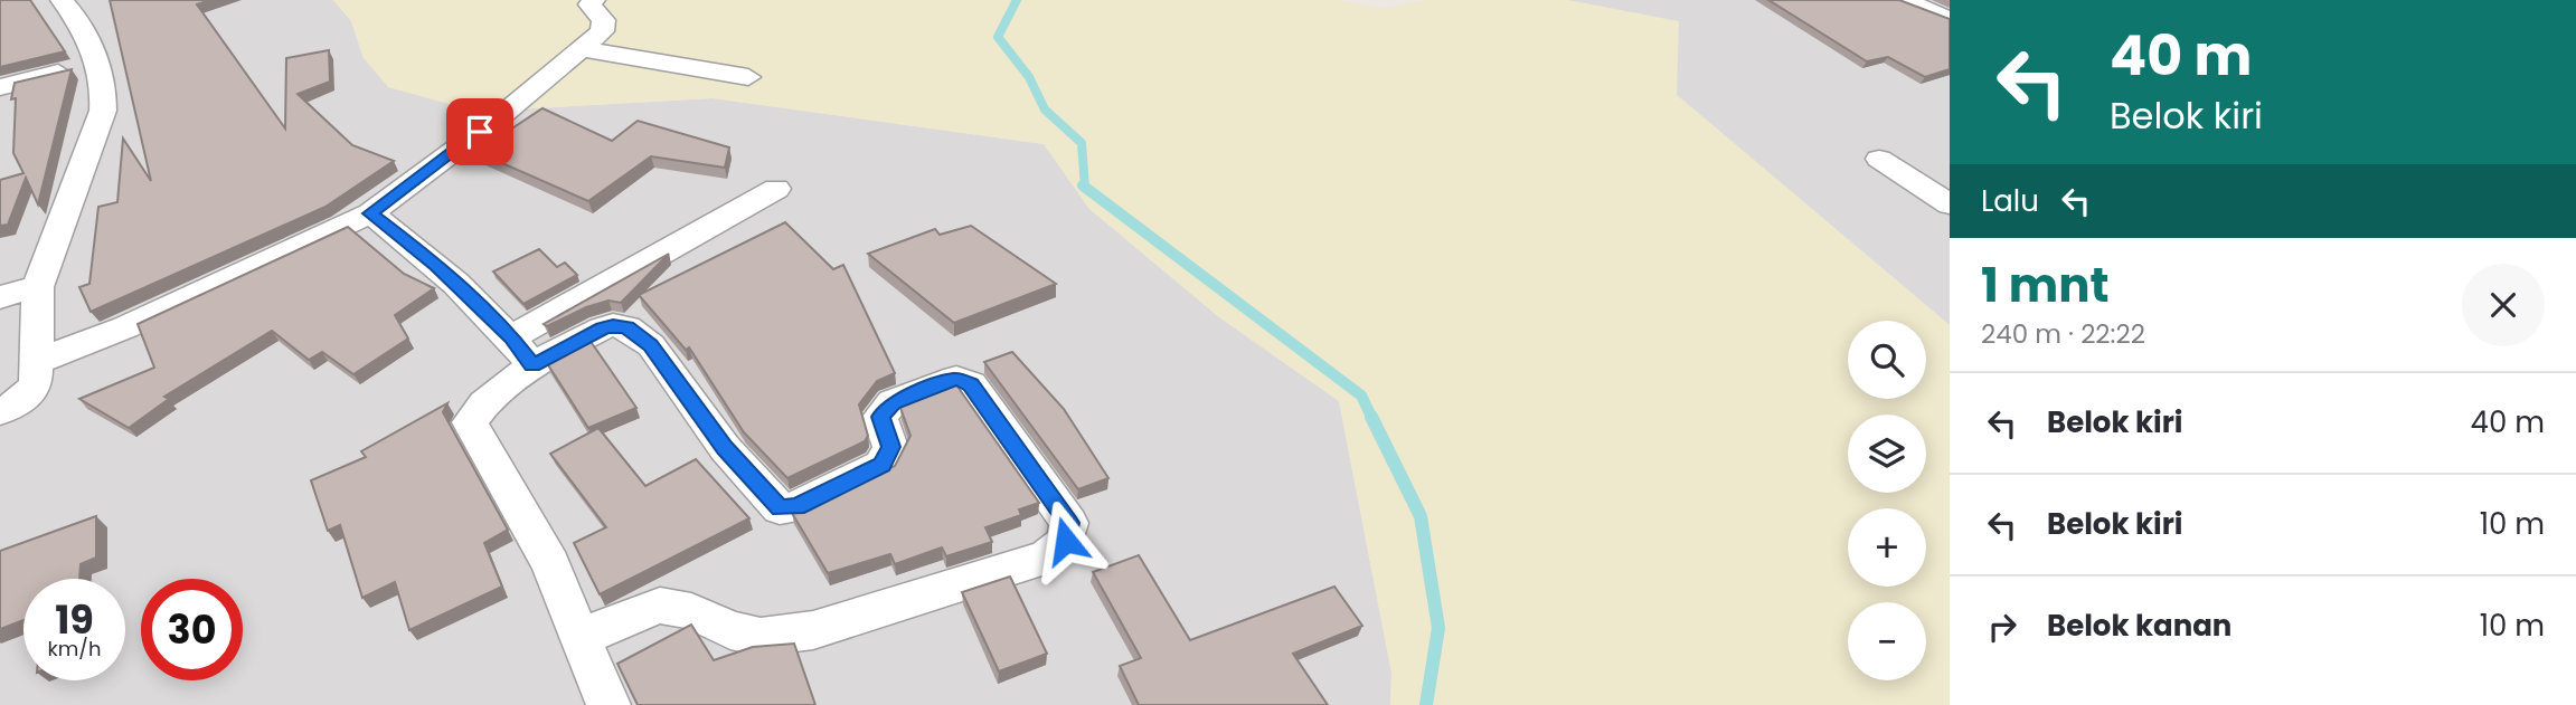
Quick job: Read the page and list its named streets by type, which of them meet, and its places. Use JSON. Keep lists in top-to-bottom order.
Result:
{
  "page": {
    "turn": ["40 m", "Belok kiri"],
    "then": "Lalu",
    "heading": ["1 mnt", "240 m · 22:22"],
    "map_buttons": ["+", "−"],
    "list": [
      {
        "name": "Belok kiri",
        "value": "40 m"
      },
      {
        "name": "Belok kiri",
        "value": "10 m"
      },
      {
        "name": "Belok kanan",
        "value": "10 m"
      }
    ],
    "speed": "19 km/h",
    "limit": "30"
  }
}
